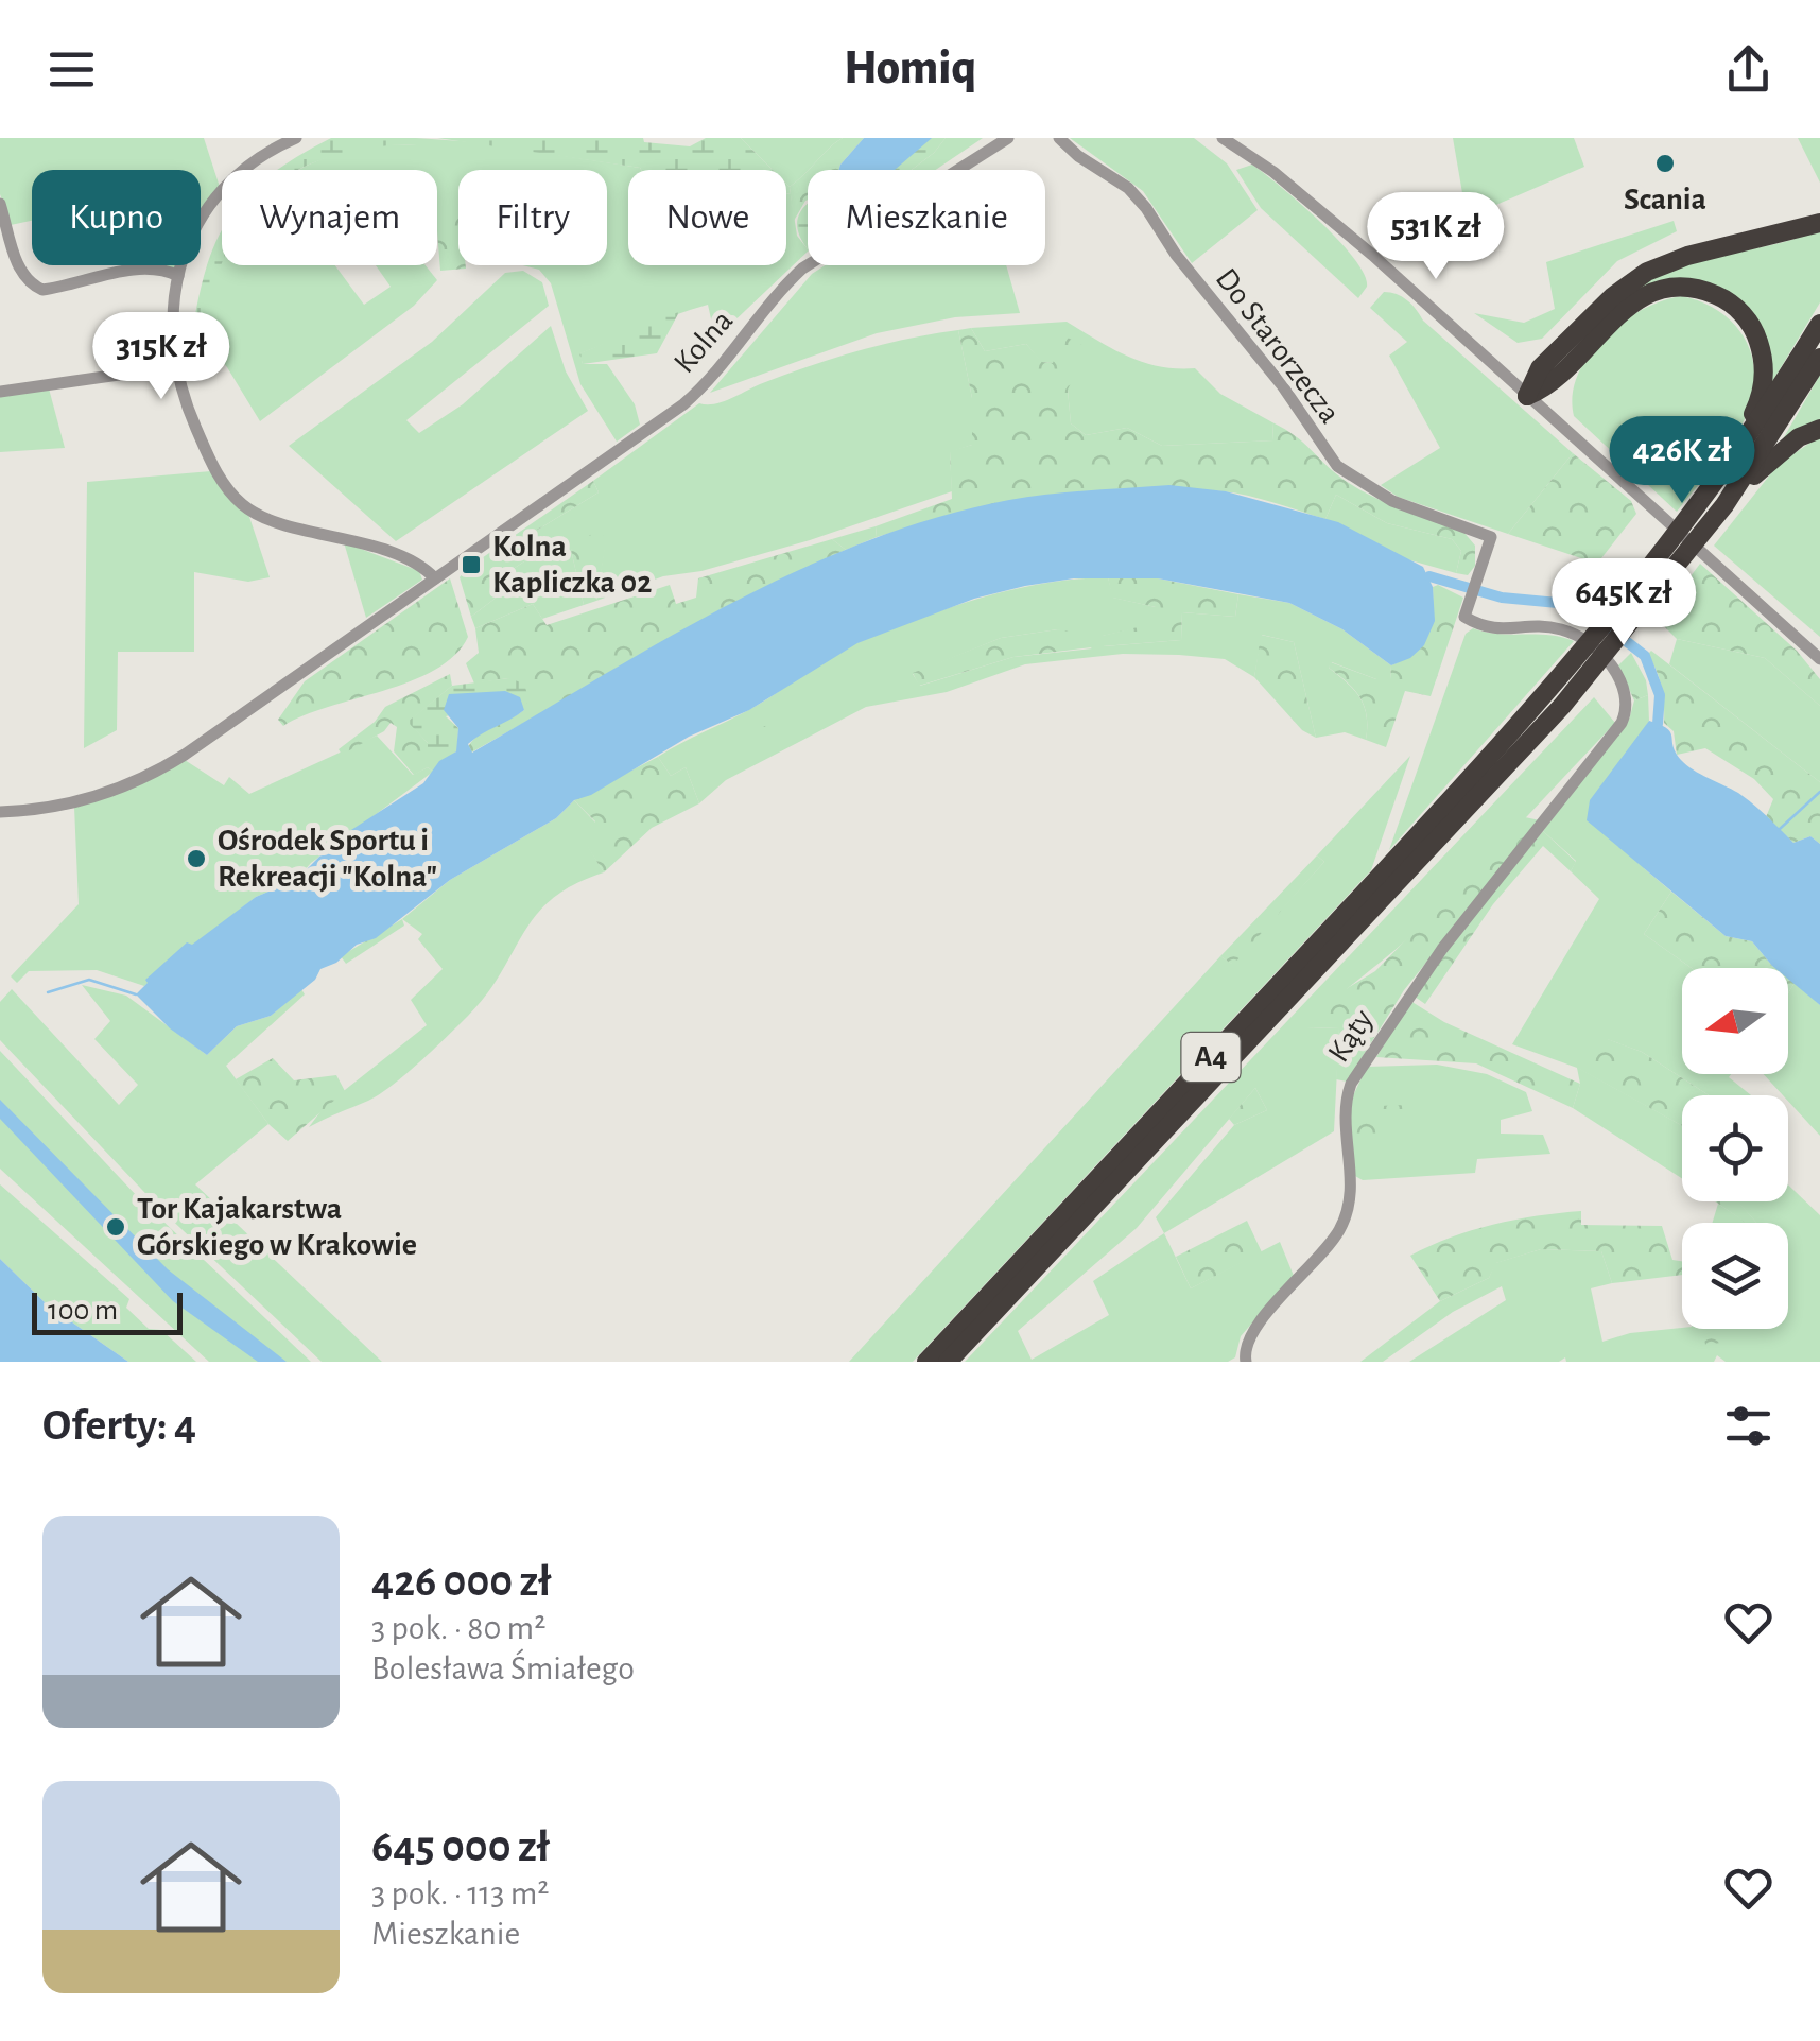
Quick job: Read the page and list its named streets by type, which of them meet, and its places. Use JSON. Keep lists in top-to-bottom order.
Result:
{
  "streets": {
    "highway": ["A4"],
    "street": ["Kolna", "Do Starorzecza", "Kąty"]
  },
  "crossings": [
    ["Do Starorzecza", "Kąty"]
  ],
  "places": {
    "other": ["Scania", "Ośrodek Sportu i Rekreacji \"Kolna\"", "Tor Kajakarstwa Górskiego w Krakowie"],
    "transit": ["Kolna Kapliczka 02"]
  },
  "scale_bar": "100 m",
  "north": "left",
  "page": {
    "header": "Homiq",
    "chip": [
      "Kupno",
      "Wynajem",
      "Filtry",
      "Nowe",
      "Mieszkanie"
    ],
    "price": [
      "531K zł",
      "315K zł",
      "426K zł",
      "645K zł"
    ],
    "scale": "100 m",
    "heading": "Oferty: 4",
    "list": [
      {
        "name": "426 000 zł",
        "note": "3 pok. · 80 m² · Bolesława Śmiałego"
      },
      {
        "name": "645 000 zł",
        "note": "3 pok. · 113 m² · Mieszkanie"
      }
    ]
  }
}
